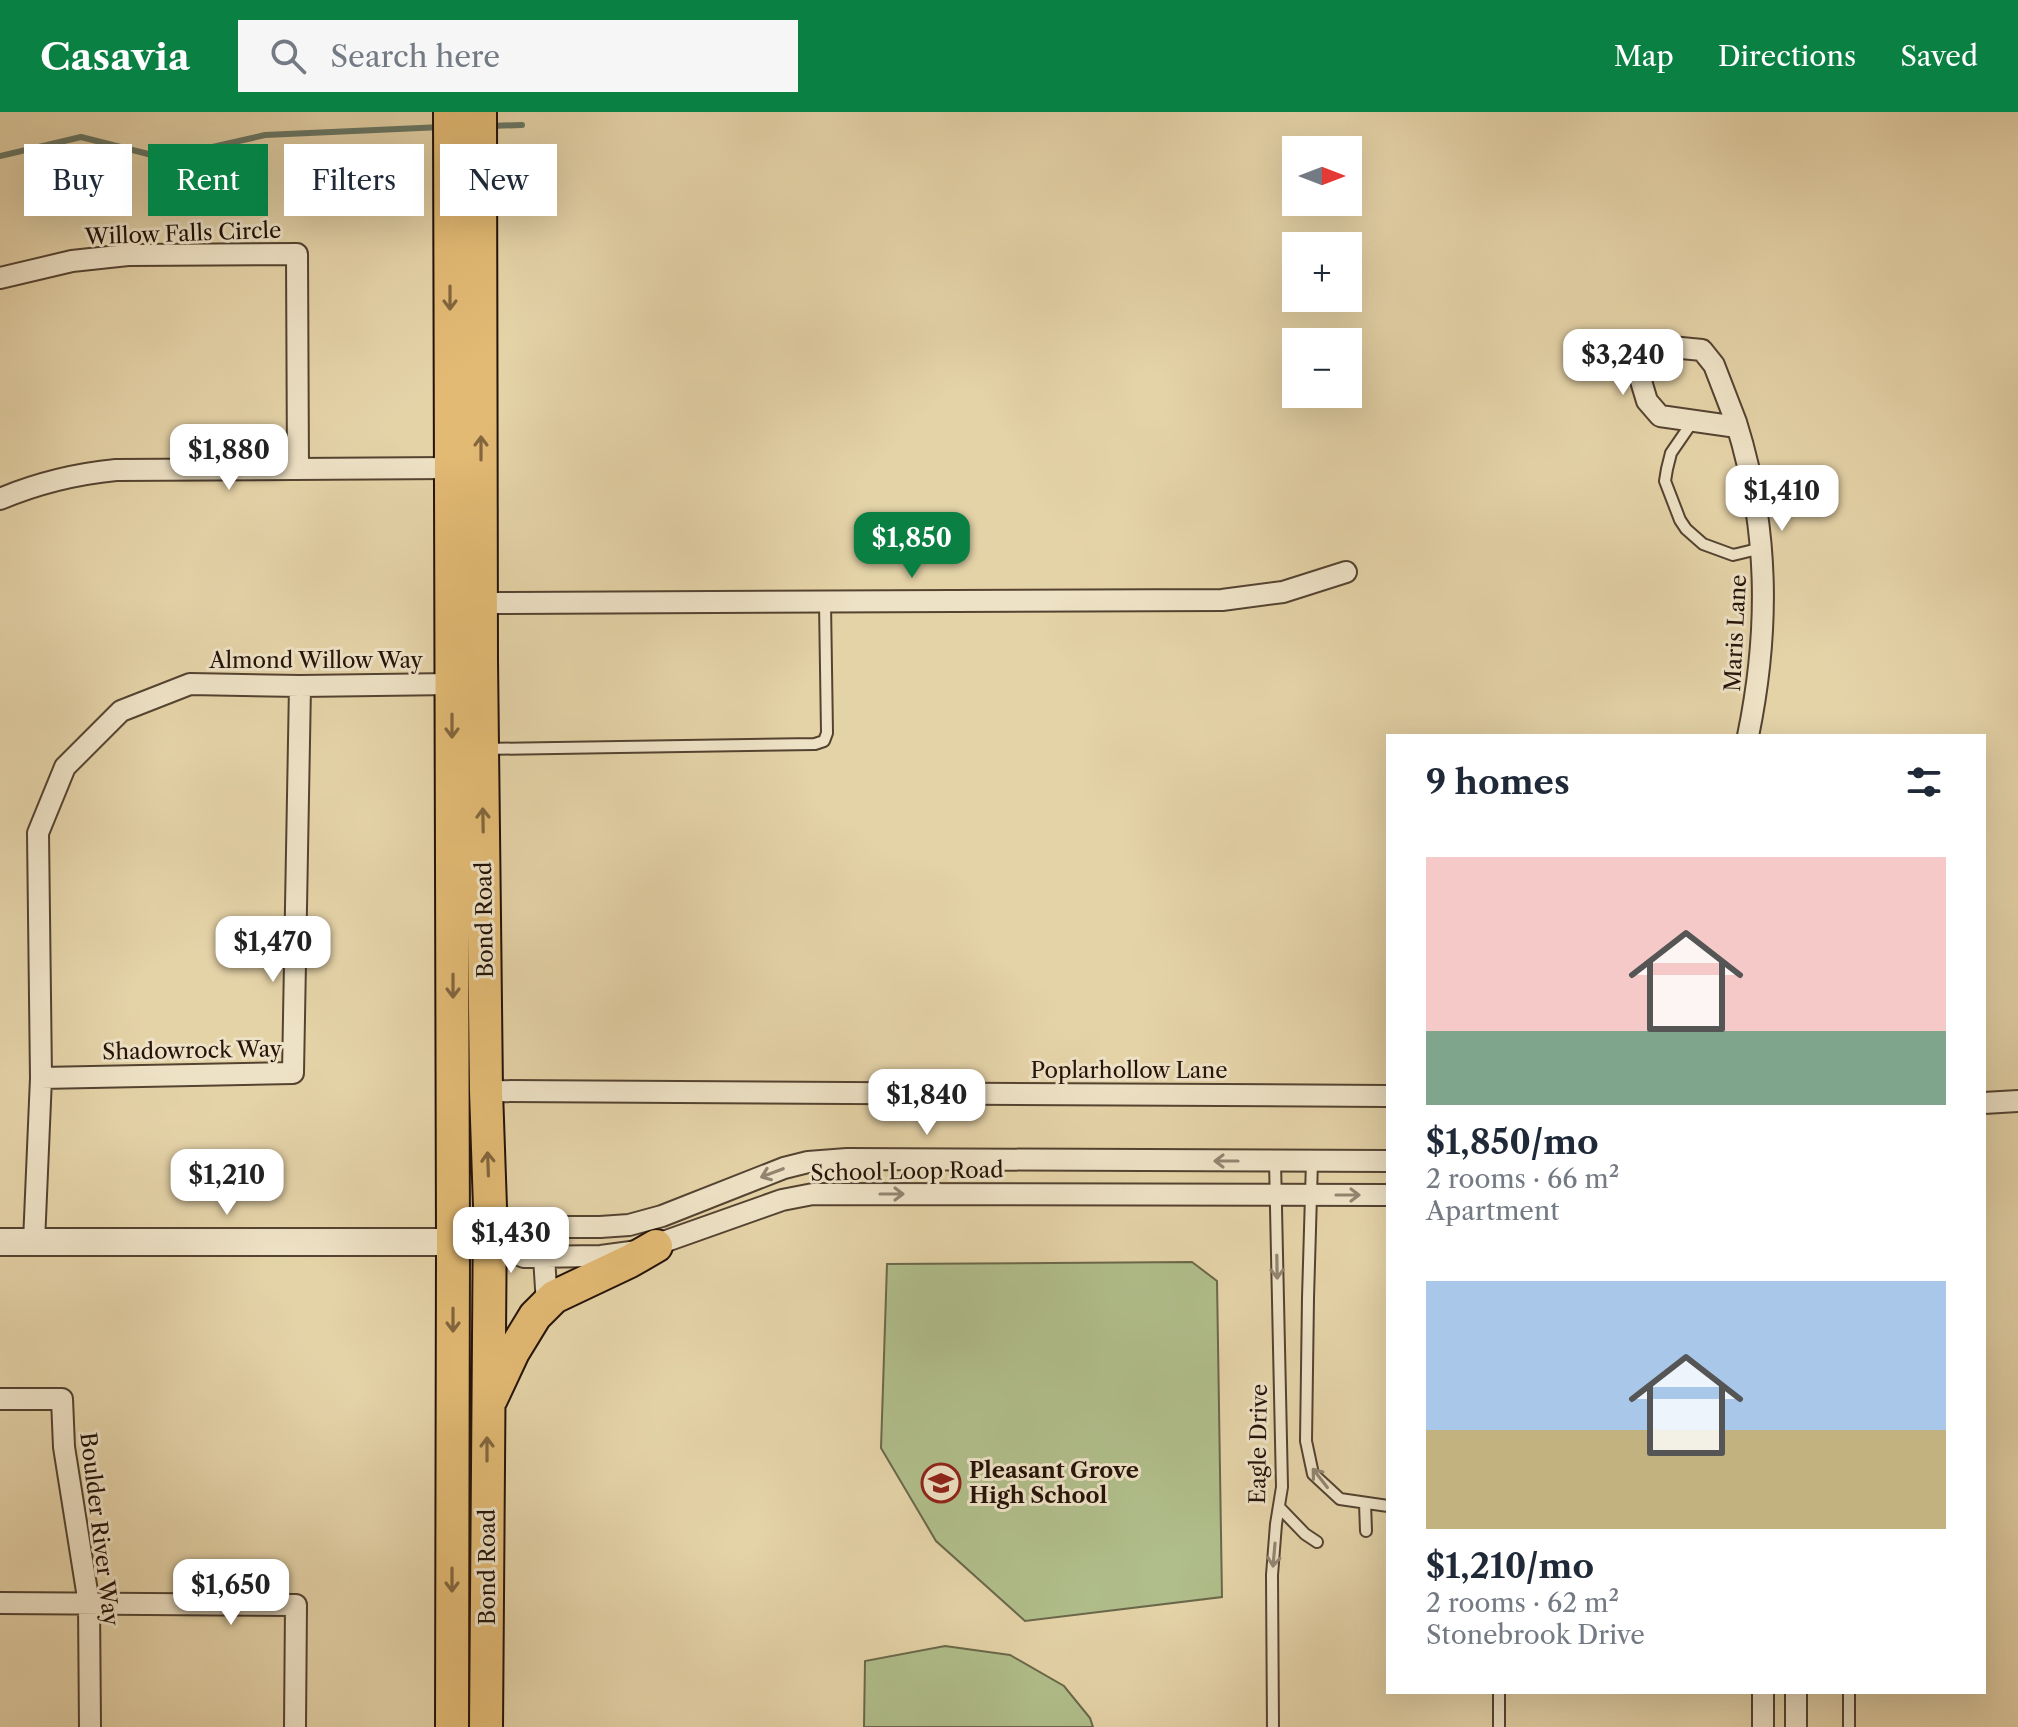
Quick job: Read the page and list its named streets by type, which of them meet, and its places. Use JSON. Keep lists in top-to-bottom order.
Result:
{
  "streets": {
    "main road": ["Bond Road"],
    "street": [
      "Willow Falls Circle",
      "Maris Lane",
      "Almond Willow Way",
      "Shadowrock Way",
      "Poplarhollow Lane",
      "School Loop Road",
      "Boulder River Way"
    ],
    "lane": ["Eagle Drive"]
  },
  "crossings": [
    ["Almond Willow Way", "Bond Road"],
    ["Almond Willow Way", "Shadowrock Way"],
    ["Bond Road", "Poplarhollow Lane"],
    ["Bond Road", "School Loop Road"],
    ["School Loop Road", "Eagle Drive"]
  ],
  "one_way": ["Eagle Drive"],
  "places": {
    "school or university": ["Pleasant Grove High School"]
  },
  "north": "right",
  "page": {
    "header": "Casavia",
    "search": "Search here",
    "nav": ["Map", "Directions", "Saved"],
    "map_buttons": ["+", "−"],
    "chip": [
      "Buy",
      "Rent",
      "Filters",
      "New"
    ],
    "price": [
      "$3,240",
      "$1,880",
      "$1,410",
      "$1,850",
      "$1,470",
      "$1,840",
      "$1,210",
      "$1,430",
      "$1,650"
    ],
    "heading": "9 homes",
    "list": [
      {
        "name": "$1,850/mo",
        "note": "2 rooms · 66 m² · Apartment"
      },
      {
        "name": "$1,210/mo",
        "note": "2 rooms · 62 m² · Stonebrook Drive"
      }
    ]
  }
}
